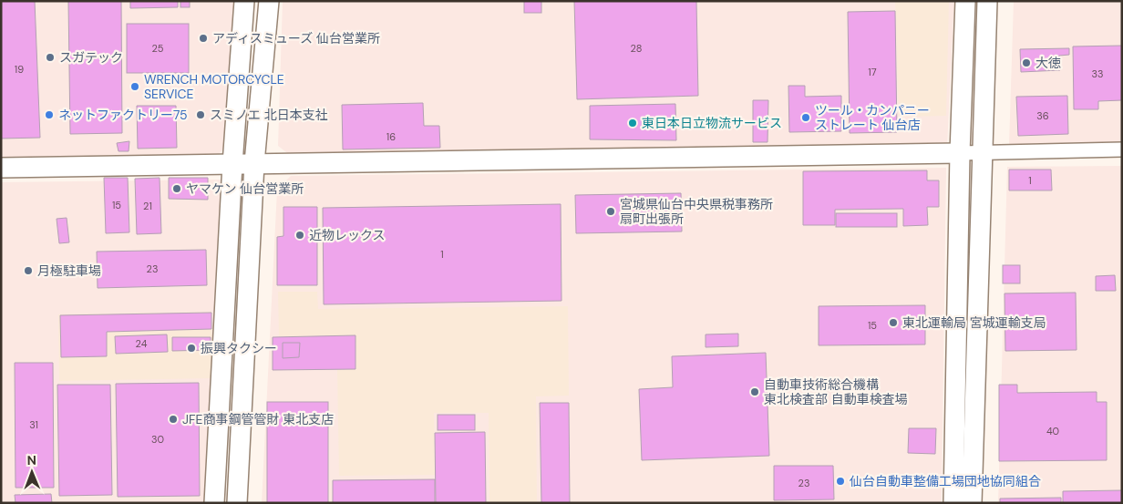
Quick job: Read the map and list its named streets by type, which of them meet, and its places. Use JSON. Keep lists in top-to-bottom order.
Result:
{
  "places": [
    "アディスミューズ 仙台営業所",
    "スガテック",
    "大徳",
    "WRENCH MOTORCYCLE SERVICE",
    "ネットファクトリー75",
    "スミノエ 北日本支社",
    "ツール・カンパニー ストレート 仙台店",
    "東日本日立物流サービス",
    "ヤマケン 仙台営業所",
    "宮城県仙台中央県税事務所 扇町出張所",
    "近物レックス",
    "月極駐車場",
    "東北運輸局 宮城運輸支局",
    "振興タクシー",
    "自動車技術総合機構 東北検査部 自動車検査場",
    "JFE商事鋼管管財 東北支店",
    "仙台自動車整備工場団地協同組合"
  ],
  "house_numbers": [
    "25",
    "28",
    "19",
    "17",
    "33",
    "36",
    "16",
    "1",
    "15",
    "21",
    "1",
    "23",
    "15",
    "24",
    "31",
    "40",
    "30",
    "23"
  ],
  "north": "top"
}
